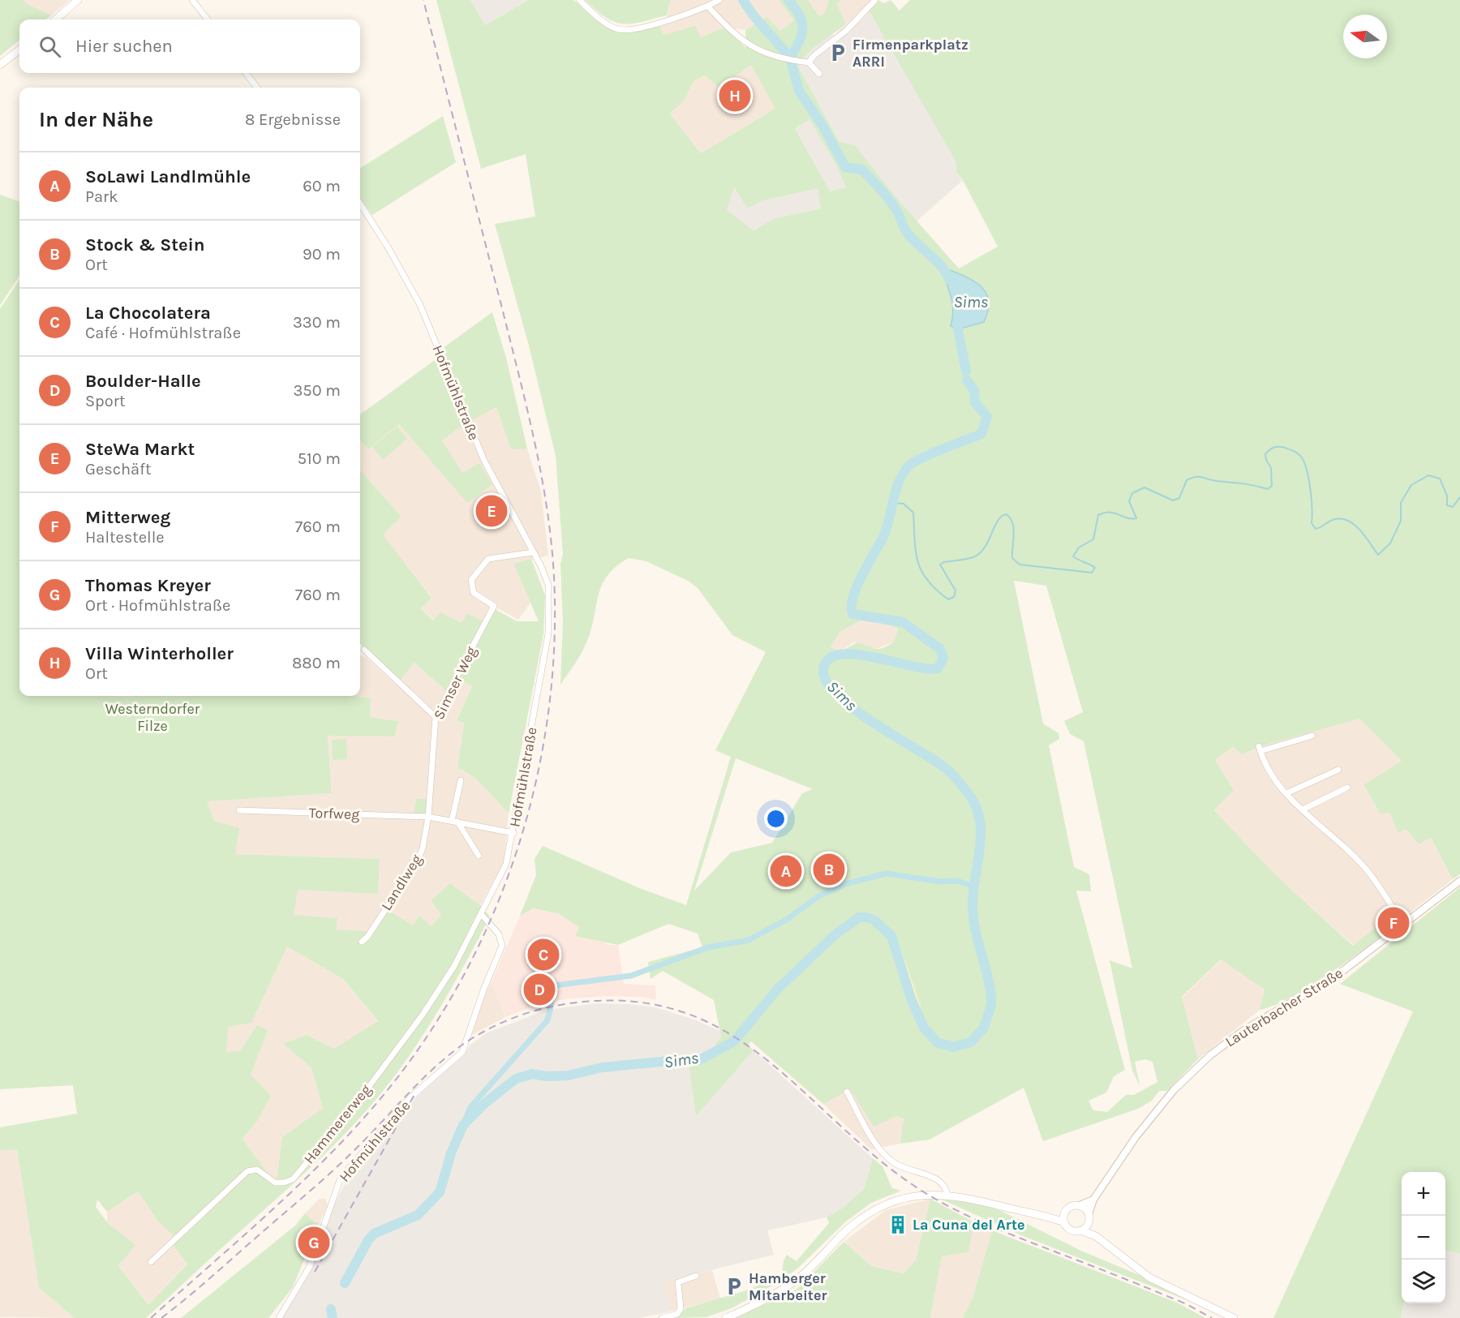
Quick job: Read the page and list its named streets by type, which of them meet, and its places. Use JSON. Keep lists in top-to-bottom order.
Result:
{
  "streets": {
    "street": [
      "Hofmühlstraße",
      "Simser Weg",
      "Torfweg",
      "Landlweg",
      "Lauterbacher Straße",
      "Hammererweg"
    ]
  },
  "crossings": [
    ["Hofmühlstraße", "Simser Weg"],
    ["Hofmühlstraße", "Hammererweg"],
    ["Simser Weg", "Torfweg"],
    ["Simser Weg", "Landlweg"],
    ["Torfweg", "Landlweg"]
  ],
  "water": ["Sims"],
  "parks": ["Westerndorfer Filze"],
  "places": {
    "parking": ["Firmenparkplatz ARRI", "Hamberger Mitarbeiter"],
    "building": ["La Cuna del Arte"]
  },
  "north": "left",
  "page": {
    "search": "Hier suchen",
    "pins": [
      "H",
      "E",
      "B",
      "A",
      "F",
      "C",
      "D",
      "G"
    ],
    "heading": ["In der Nähe", "8 Ergebnisse"],
    "list": [
      {
        "mark": "A",
        "name": "SoLawi Landlmühle",
        "note": "Park",
        "value": "60 m"
      },
      {
        "mark": "B",
        "name": "Stock & Stein",
        "note": "Ort",
        "value": "90 m"
      },
      {
        "mark": "C",
        "name": "La Chocolatera",
        "note": "Café · Hofmühlstraße",
        "value": "330 m"
      },
      {
        "mark": "D",
        "name": "Boulder-Halle",
        "note": "Sport",
        "value": "350 m"
      },
      {
        "mark": "E",
        "name": "SteWa Markt",
        "note": "Geschäft",
        "value": "510 m"
      },
      {
        "mark": "F",
        "name": "Mitterweg",
        "note": "Haltestelle",
        "value": "760 m"
      },
      {
        "mark": "G",
        "name": "Thomas Kreyer",
        "note": "Ort · Hofmühlstraße",
        "value": "760 m"
      },
      {
        "mark": "H",
        "name": "Villa Winterholler",
        "note": "Ort",
        "value": "880 m"
      }
    ],
    "map_buttons": ["+", "−"]
  }
}
